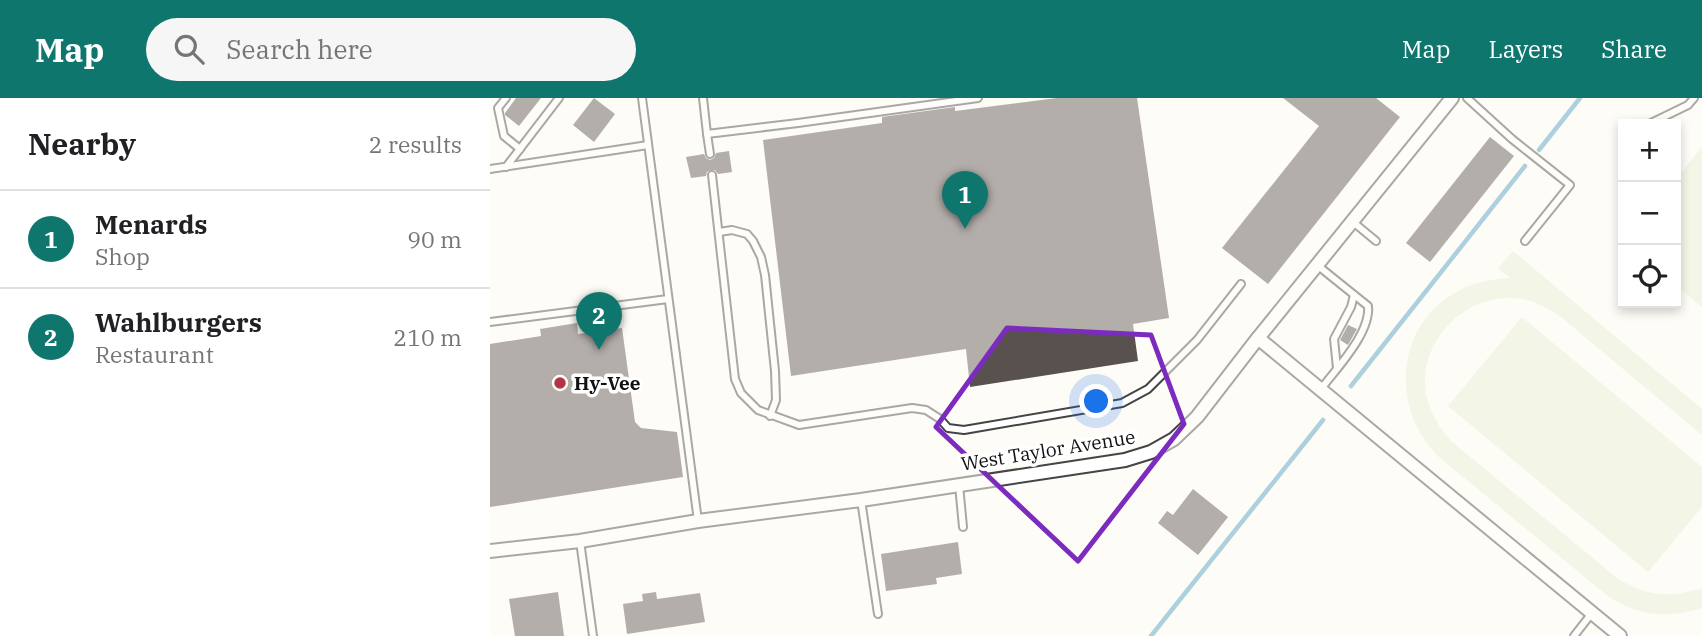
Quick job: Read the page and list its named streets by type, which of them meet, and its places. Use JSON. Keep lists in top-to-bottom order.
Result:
{
  "streets": {
    "street": ["West Taylor Avenue"]
  },
  "places": ["Hy-Vee"],
  "page": {
    "header": "Map",
    "search": "Search here",
    "nav": ["Map", "Layers", "Share"],
    "heading": ["Nearby", "2 results"],
    "map_buttons": ["+", "−"],
    "pins": ["1", "2"],
    "list": [
      {
        "mark": "1",
        "name": "Menards",
        "note": "Shop",
        "value": "90 m"
      },
      {
        "mark": "2",
        "name": "Wahlburgers",
        "note": "Restaurant",
        "value": "210 m"
      }
    ]
  }
}
